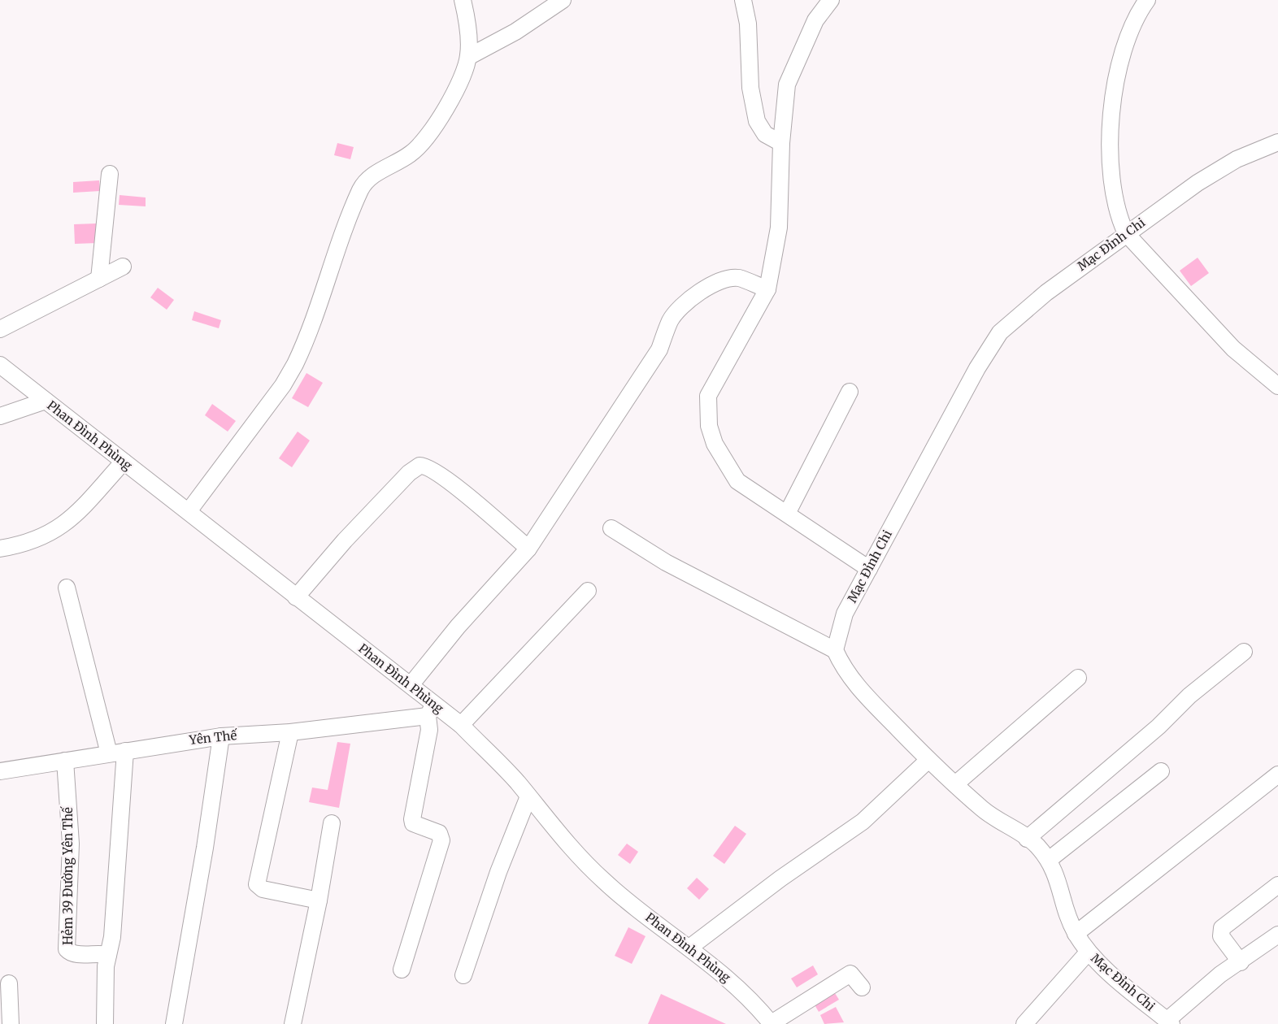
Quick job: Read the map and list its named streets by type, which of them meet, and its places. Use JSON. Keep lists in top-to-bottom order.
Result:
{
  "streets": {
    "street": [
      "Mạc Đỉnh Chi",
      "Phan Đình Phùng",
      "Yên Thế",
      "Hẻm 39 Đường Yên Thế"
    ]
  },
  "crossings": [
    ["Phan Đình Phùng", "Yên Thế"],
    ["Yên Thế", "Hẻm 39 Đường Yên Thế"]
  ]
}
